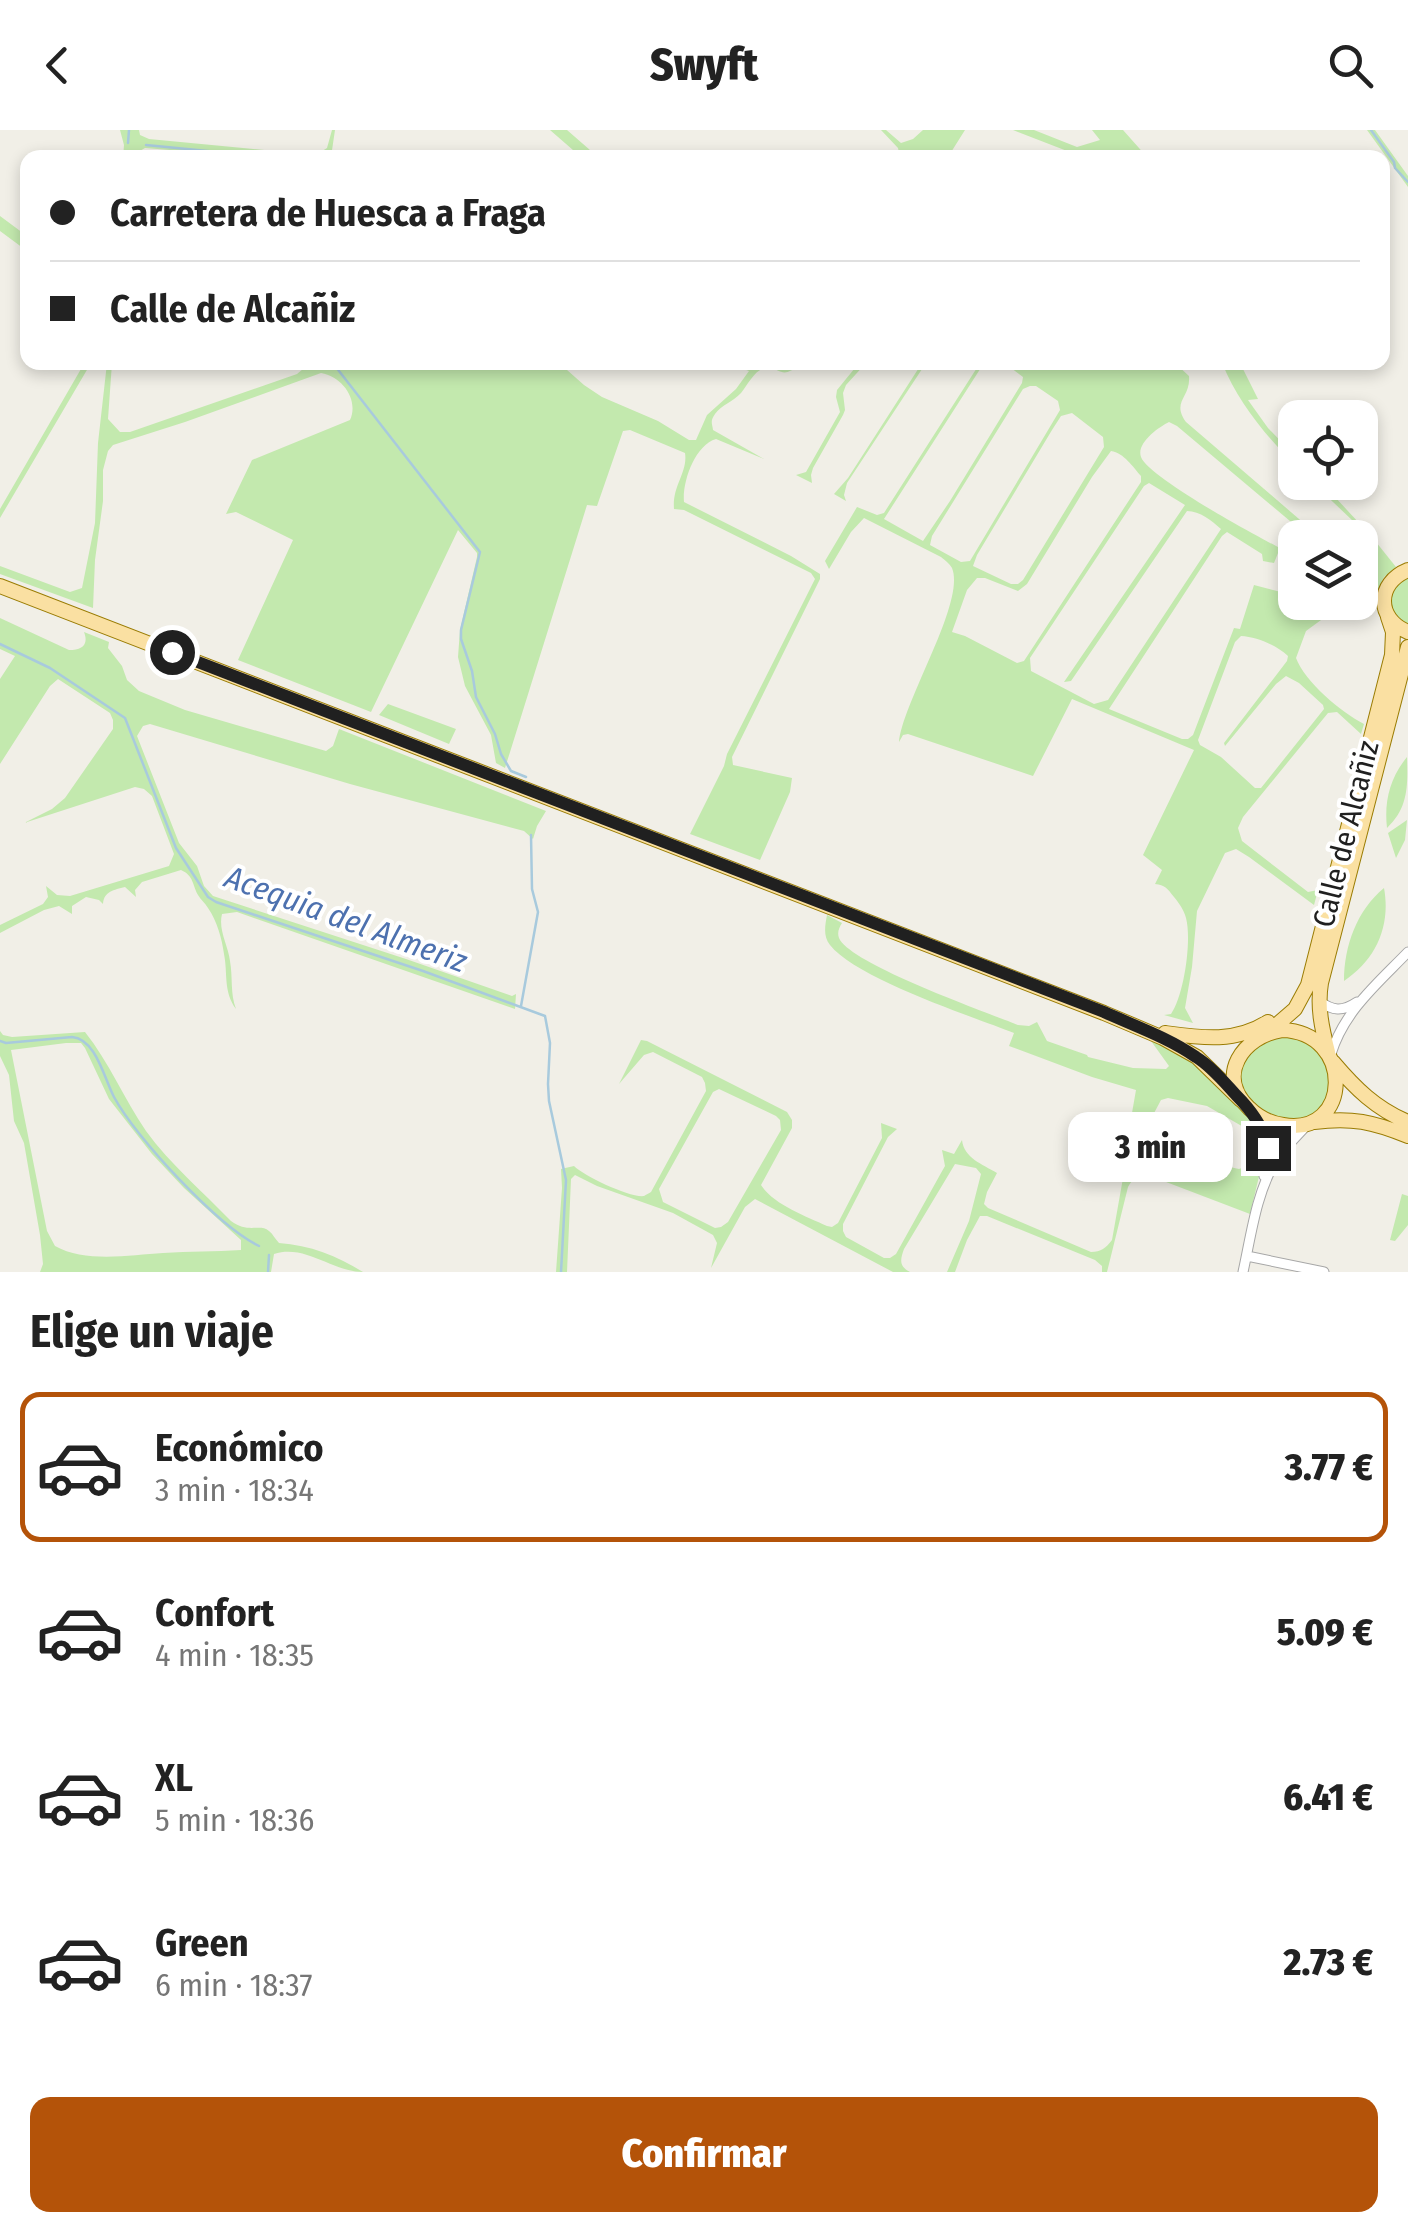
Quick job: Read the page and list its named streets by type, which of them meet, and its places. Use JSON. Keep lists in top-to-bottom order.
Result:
{
  "streets": {
    "main road": ["Calle de Alcañiz"]
  },
  "water": ["Acequia del Almeriz"],
  "page": {
    "header": "Swyft",
    "banner": ["Carretera de Huesca a Fraga", "Calle de Alcañiz"],
    "bubble": "3 min",
    "heading": "Elige un viaje",
    "list": [
      {
        "name": "Económico",
        "note": "3 min · 18:34",
        "value": "3.77 €"
      },
      {
        "name": "Confort",
        "note": "4 min · 18:35",
        "value": "5.09 €"
      },
      {
        "name": "XL",
        "note": "5 min · 18:36",
        "value": "6.41 €"
      },
      {
        "name": "Green",
        "note": "6 min · 18:37",
        "value": "2.73 €"
      }
    ],
    "buttons": "Confirmar"
  }
}
